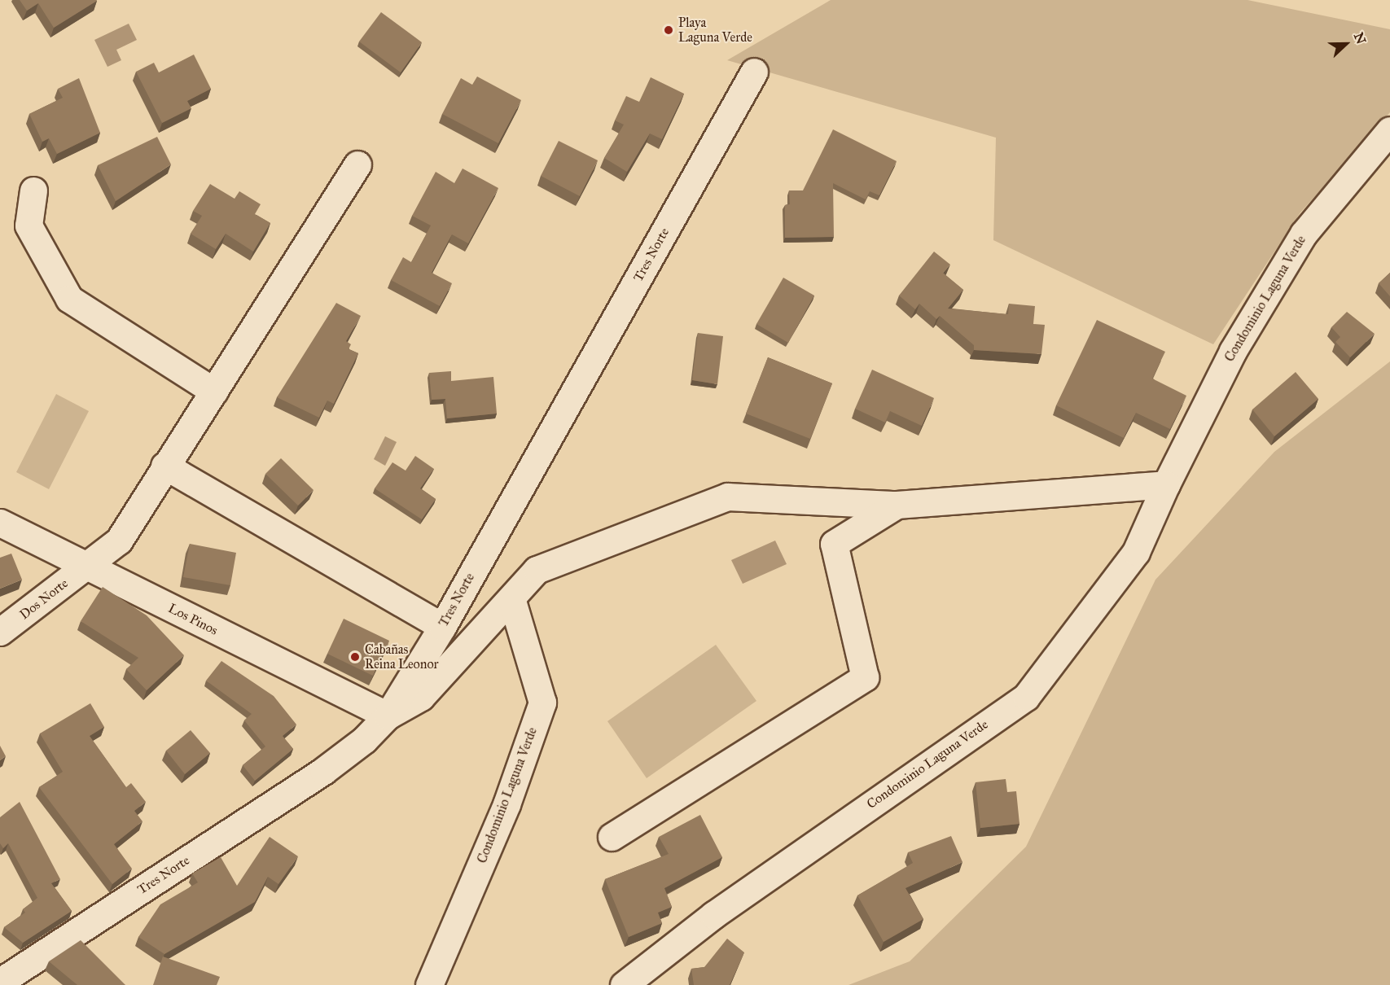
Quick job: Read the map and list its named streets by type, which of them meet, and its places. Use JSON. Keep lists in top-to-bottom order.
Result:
{
  "streets": {
    "street": [
      "Tres Norte",
      "Condominio Laguna Verde",
      "Dos Norte",
      "Los Pinos"
    ]
  },
  "crossings": [
    ["Tres Norte", "Los Pinos"],
    ["Dos Norte", "Los Pinos"]
  ],
  "places": ["Playa Laguna Verde", "Cabañas Reina Leonor"],
  "north": "right"
}
